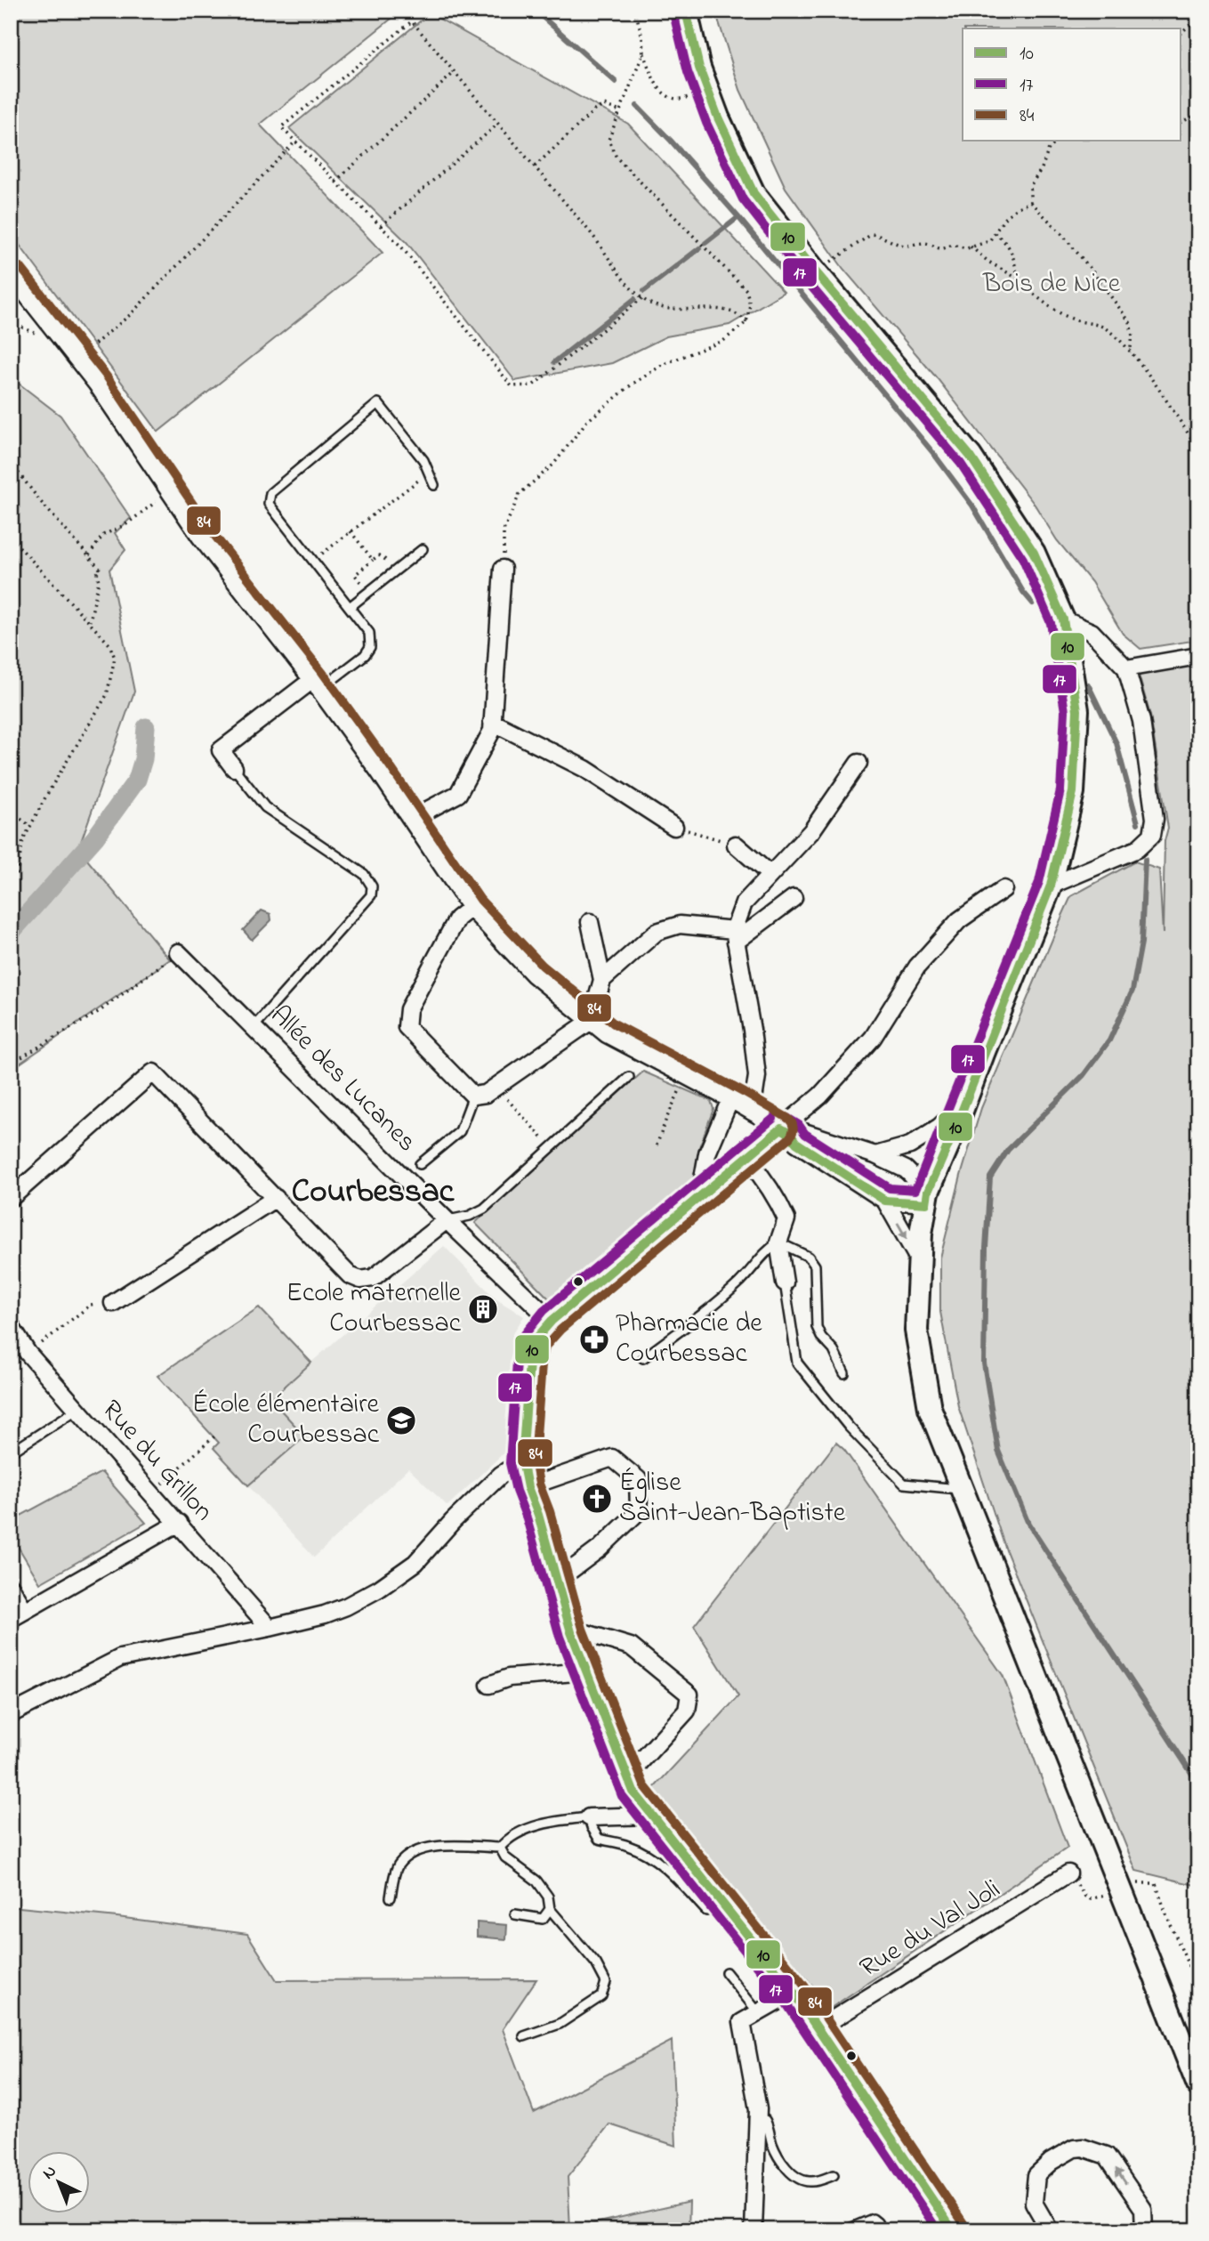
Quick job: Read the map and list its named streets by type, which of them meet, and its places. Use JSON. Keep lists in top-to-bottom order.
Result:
{
  "streets": {
    "street": ["Allée des Lucanes", "Rue du Grillon", "Rue du Val Joli"]
  },
  "districts": ["Courbessac"],
  "parks": ["Bois de Nice"],
  "places": {
    "building": ["Ecole maternelle Courbessac"],
    "pharmacy": ["Pharmacie de Courbessac"],
    "school or university": ["École élémentaire Courbessac"],
    "church": ["Église Saint-Jean-Baptiste"]
  },
  "lines": ["transit line 10", "transit line 17", "transit line 84"],
  "legend": ["10", "17", "84"],
  "north": "top left"
}
